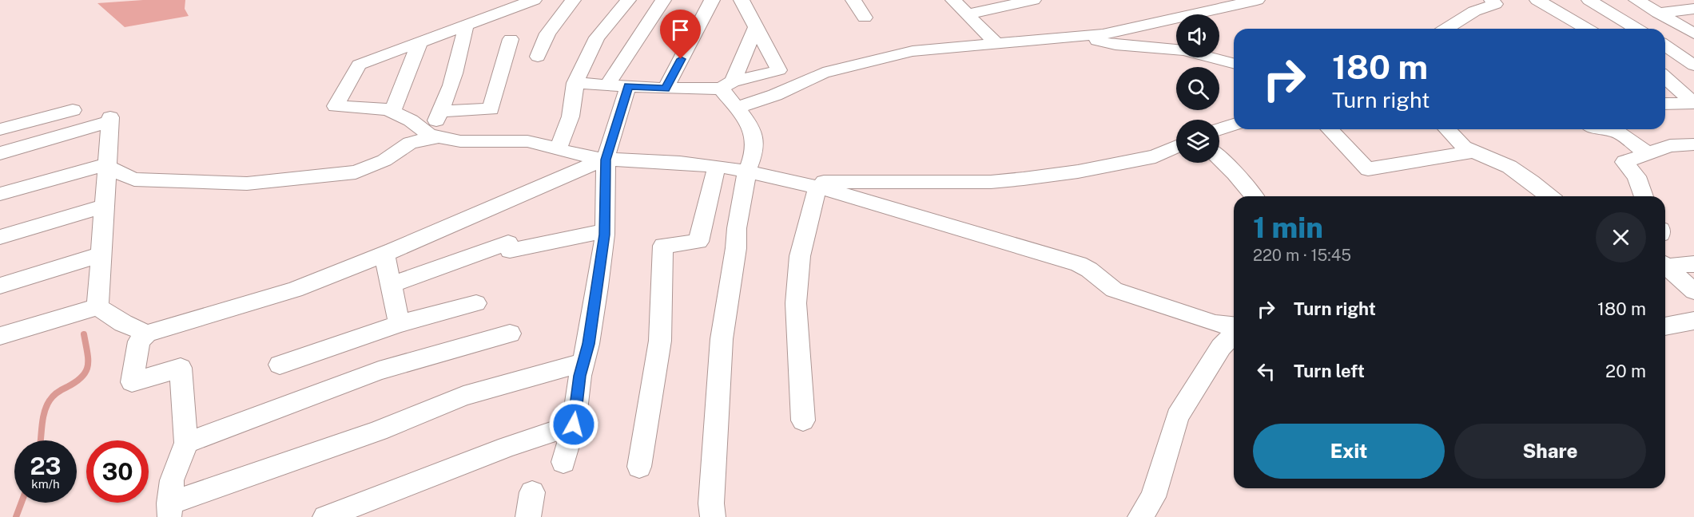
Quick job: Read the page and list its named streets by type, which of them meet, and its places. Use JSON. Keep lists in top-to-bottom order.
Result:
{
  "page": {
    "turn": ["180 m", "Turn right"],
    "heading": ["1 min", "220 m · 15:45"],
    "list": [
      {
        "name": "Turn right",
        "value": "180 m"
      },
      {
        "name": "Turn left",
        "value": "20 m"
      }
    ],
    "buttons": ["Exit", "Share"],
    "speed": "23 km/h",
    "limit": "30"
  }
}
